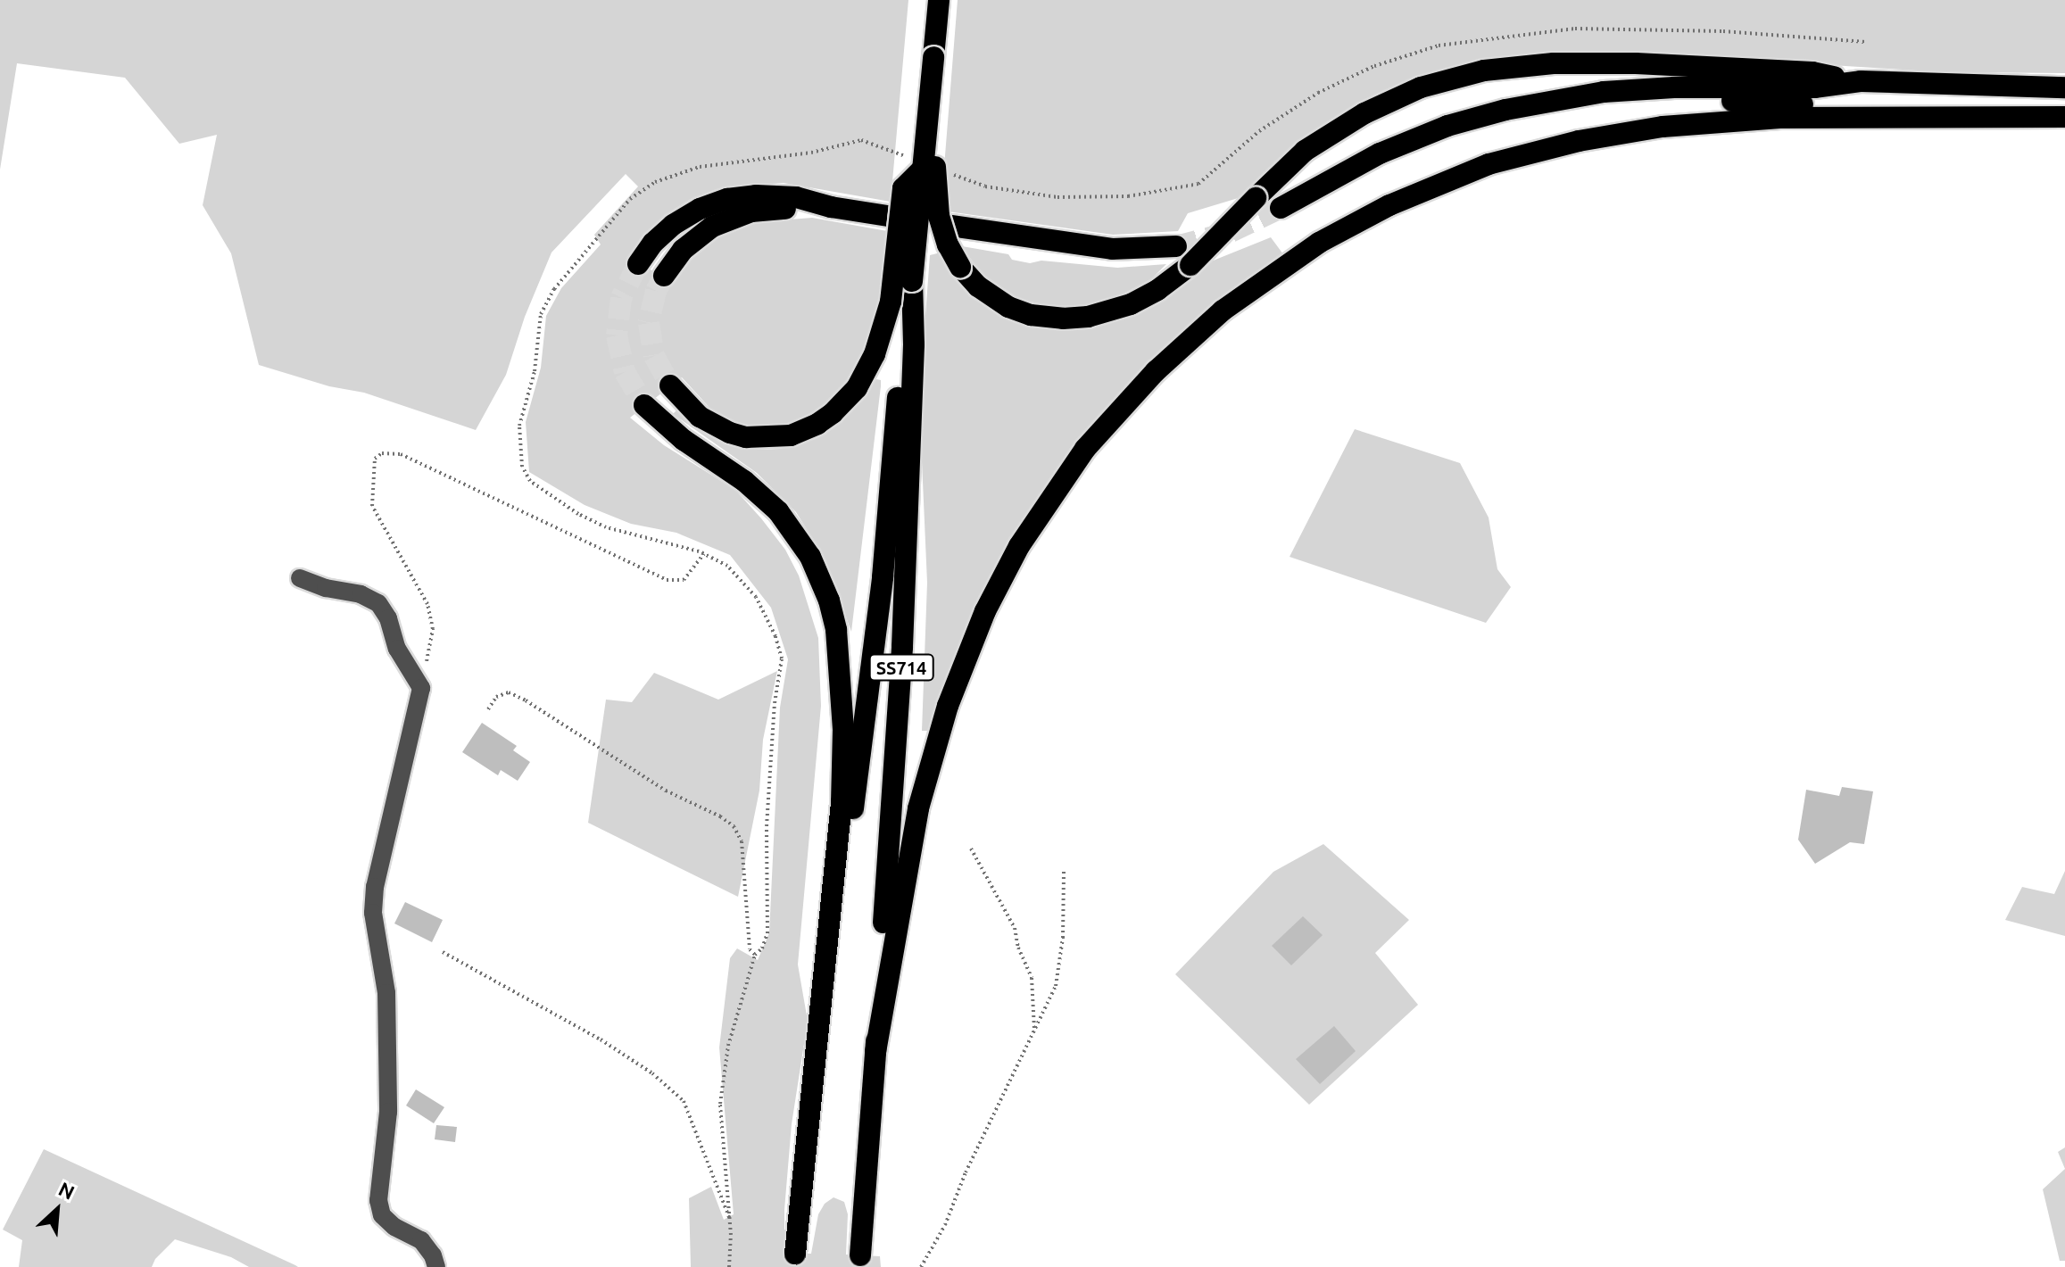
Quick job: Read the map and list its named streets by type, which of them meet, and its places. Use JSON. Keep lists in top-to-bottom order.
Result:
{
  "streets": {
    "highway": ["SS714"]
  },
  "north": "top right"
}
